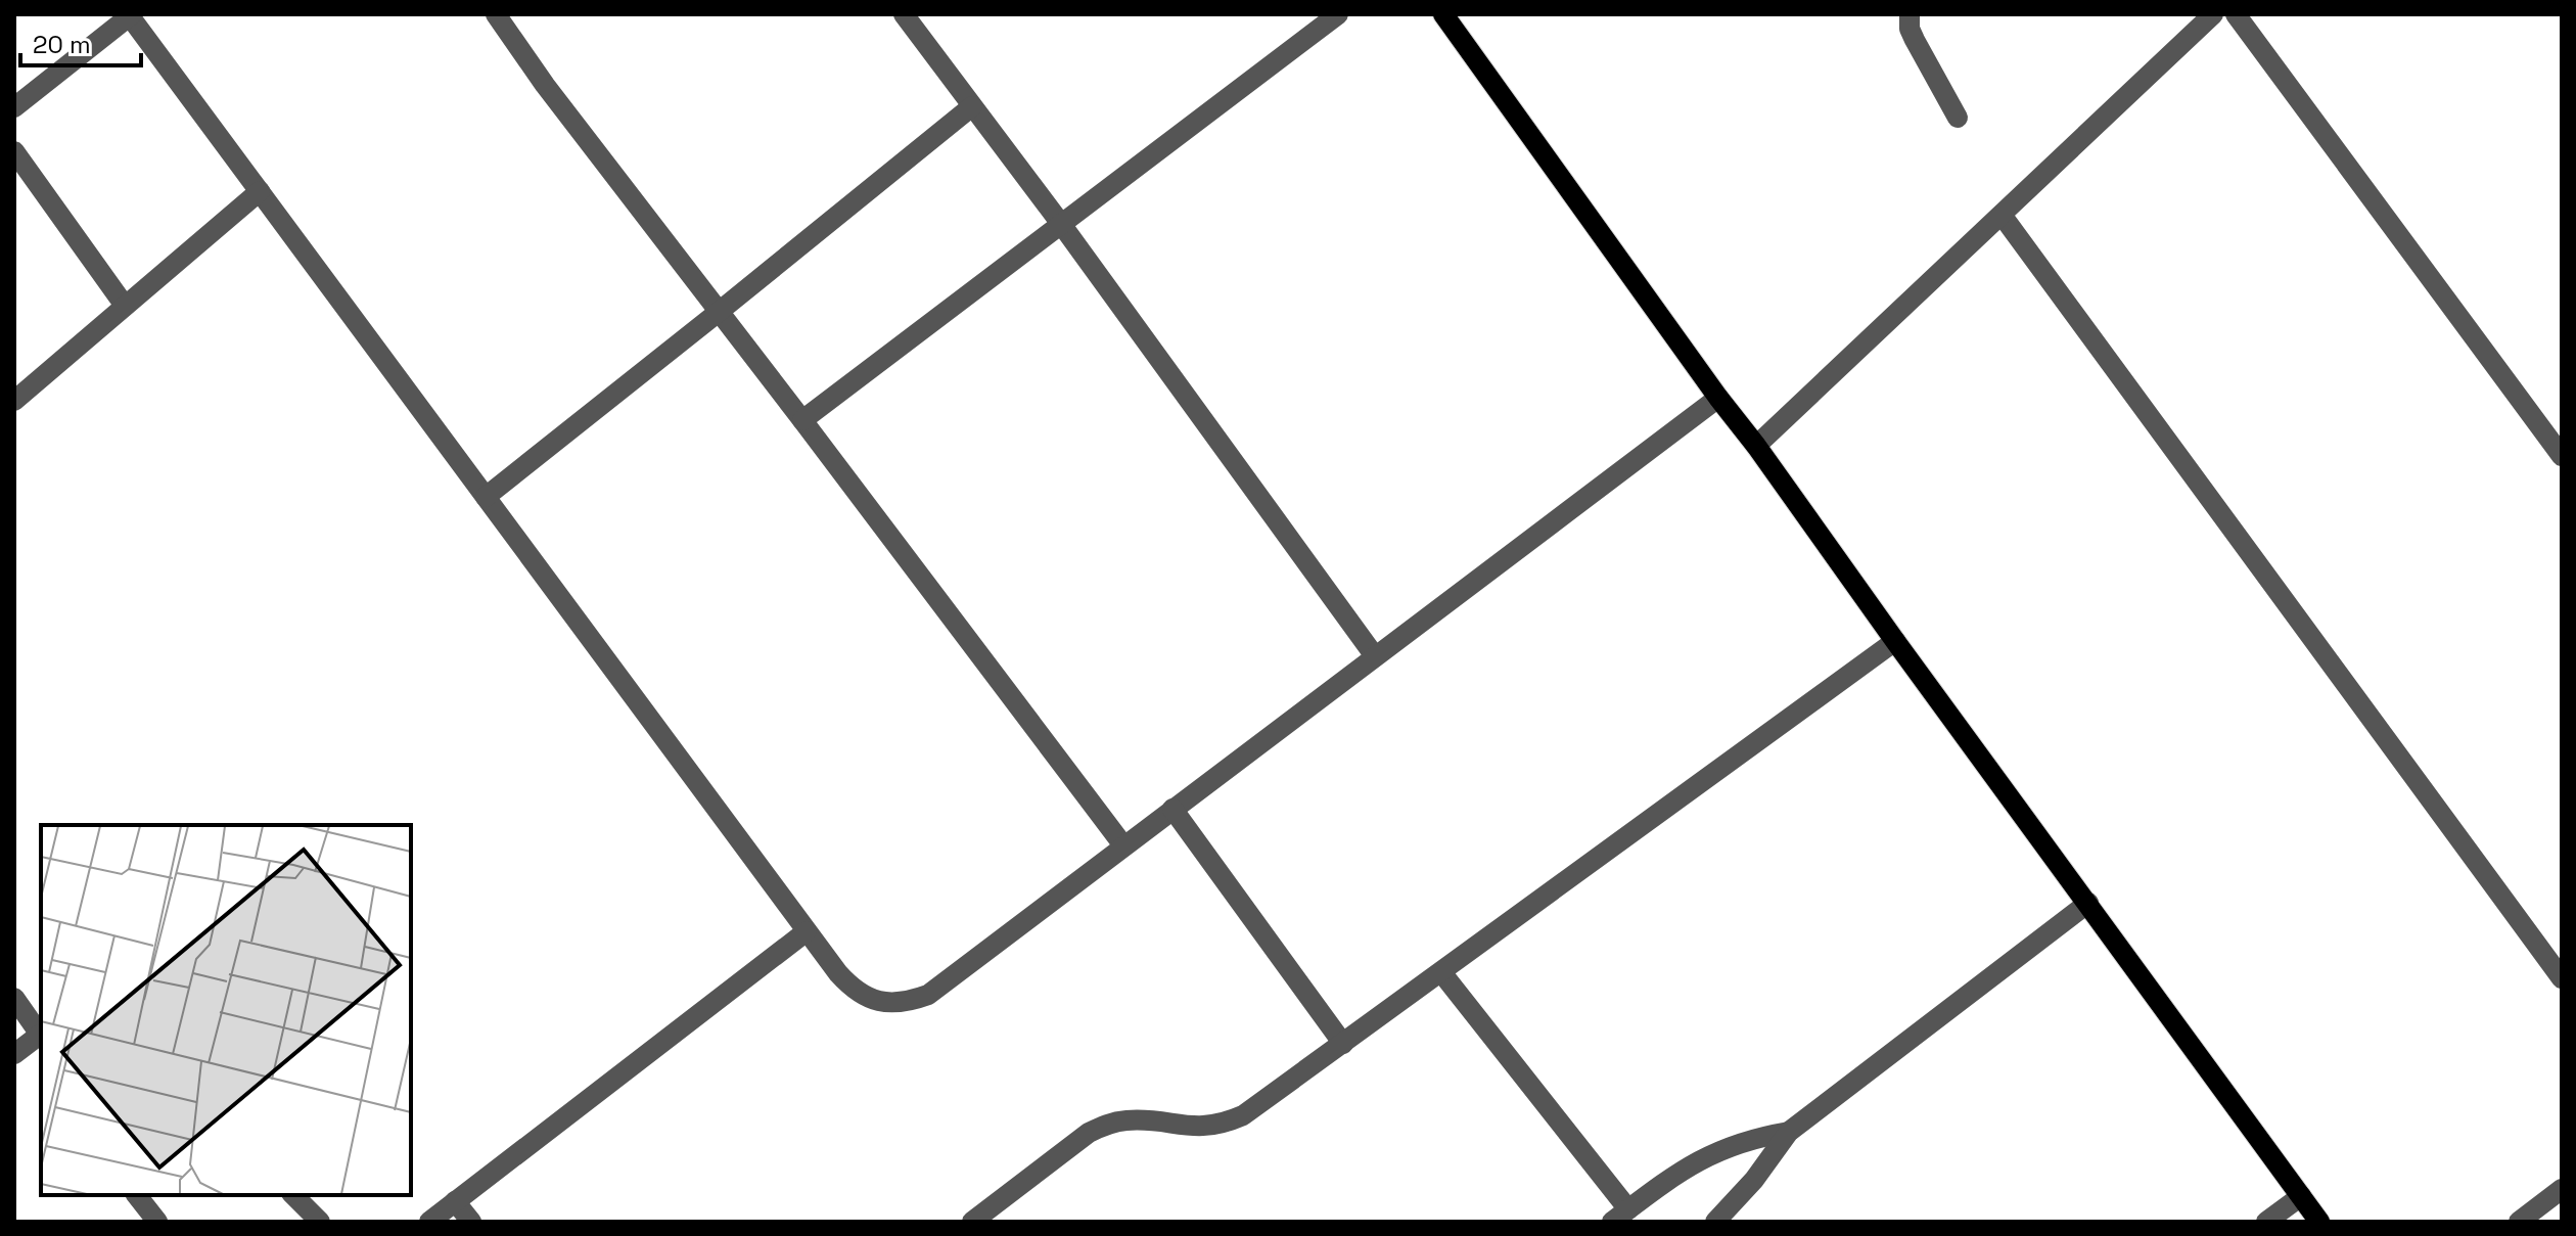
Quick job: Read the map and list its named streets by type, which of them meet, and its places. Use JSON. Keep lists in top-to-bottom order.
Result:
{
  "scale_bar": "20 m"
}
